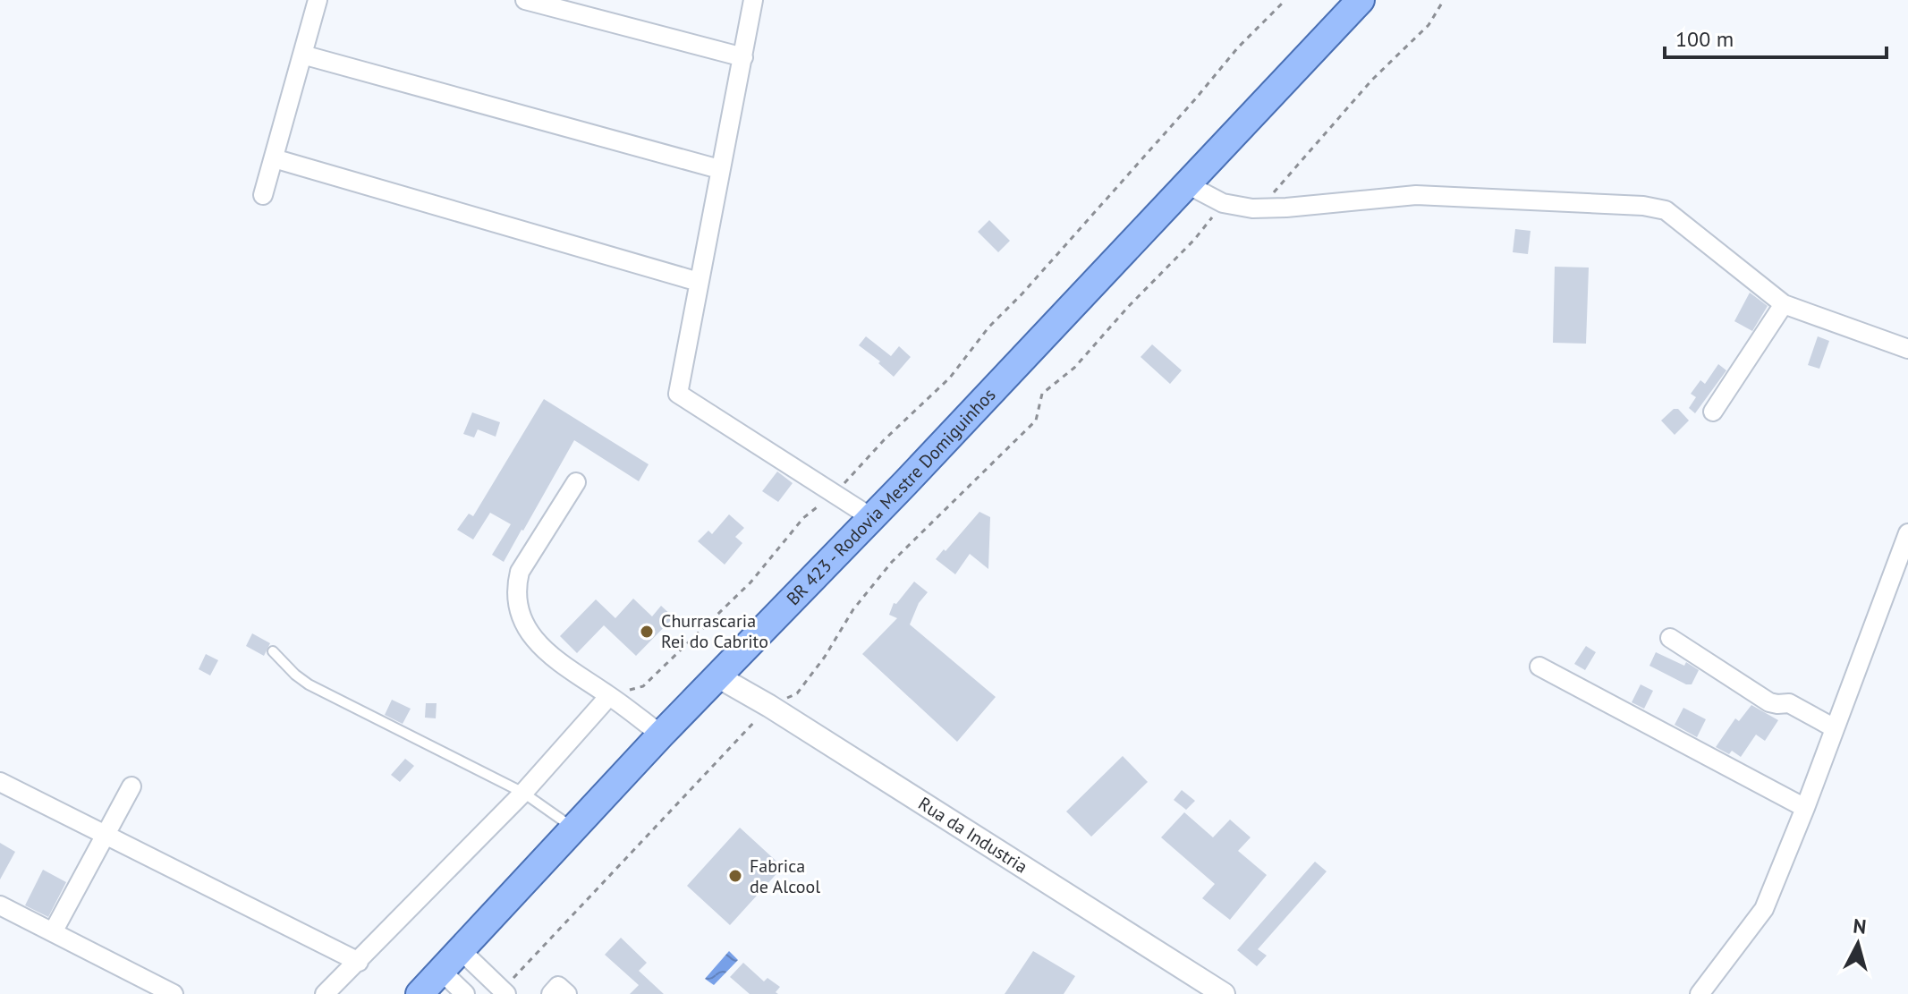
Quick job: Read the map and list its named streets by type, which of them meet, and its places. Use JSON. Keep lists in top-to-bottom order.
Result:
{
  "streets": {
    "main road": ["BR 423 - Rodovia Mestre Domiguinhos"],
    "street": ["Rua da Industria"]
  },
  "crossings": [
    ["BR 423 - Rodovia Mestre Domiguinhos", "Rua da Industria"]
  ],
  "places": ["Churrascaria Rei do Cabrito", "Fabrica de Alcool"],
  "scale_bar": "100 m",
  "north": "top"
}
